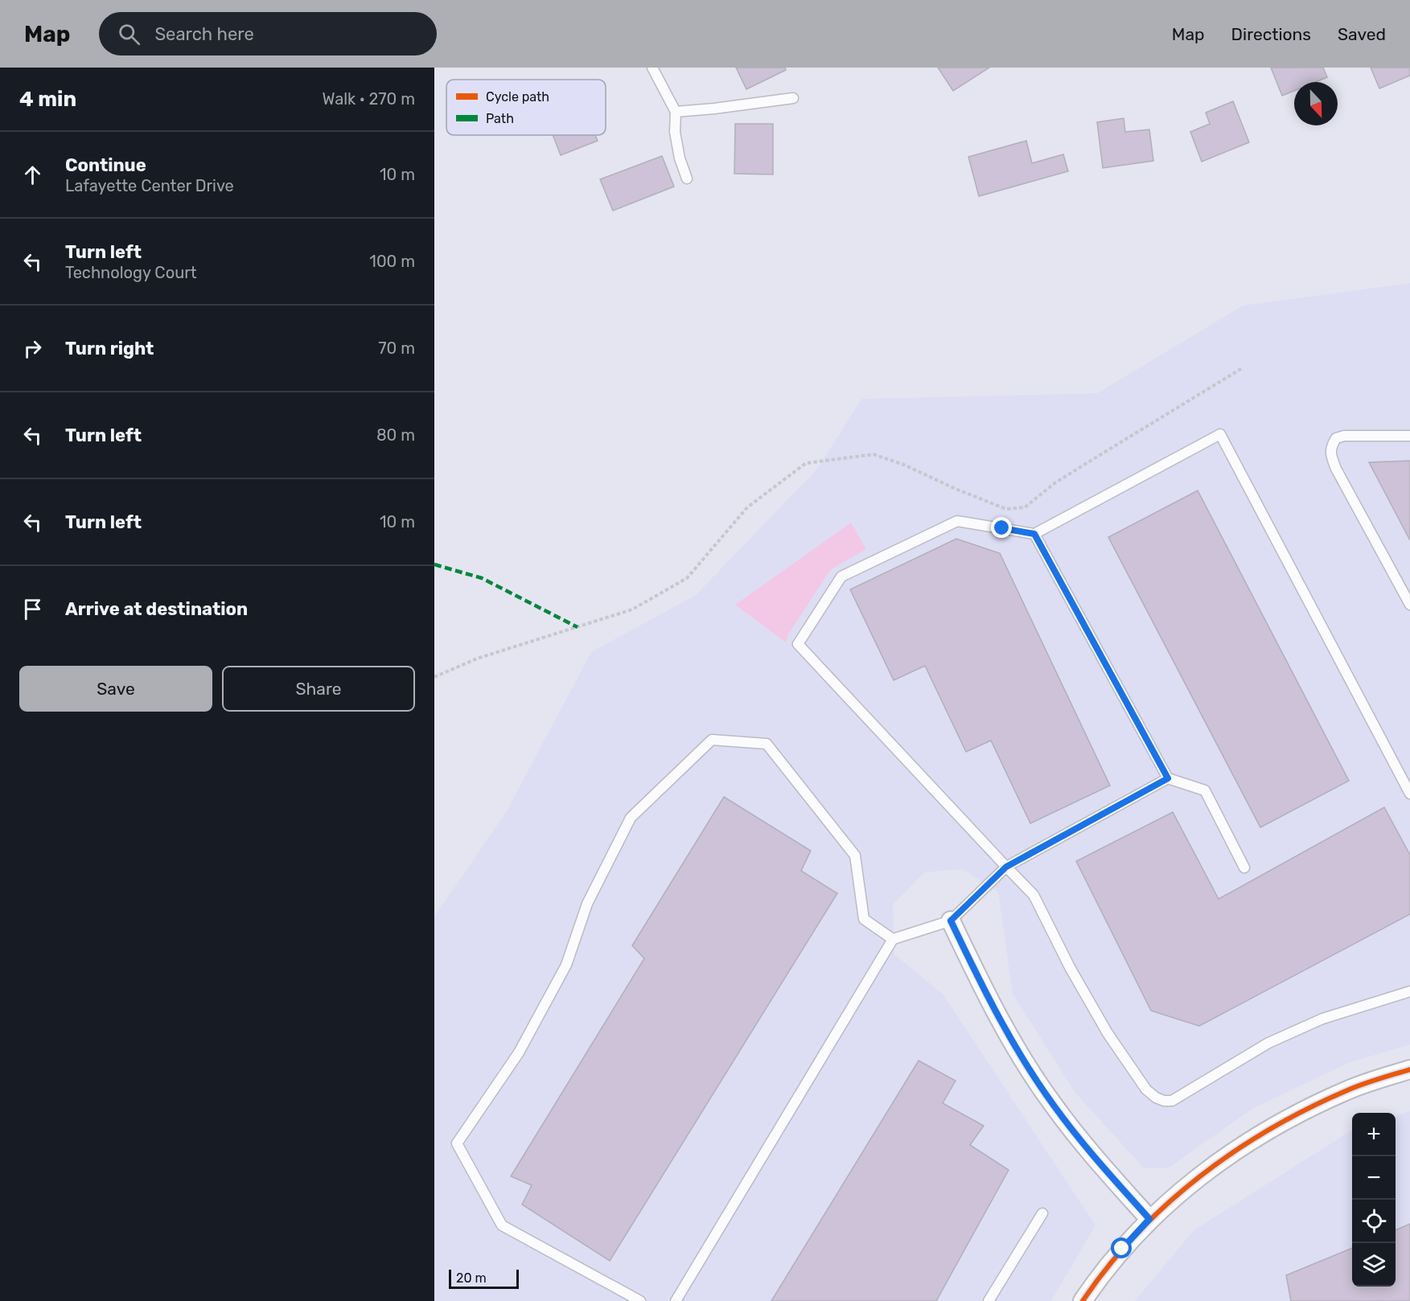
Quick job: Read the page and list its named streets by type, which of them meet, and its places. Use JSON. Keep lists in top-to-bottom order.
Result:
{
  "legend": ["Cycle path", "Path"],
  "scale_bar": "20 m",
  "north": "bottom",
  "page": {
    "header": "Map",
    "search": "Search here",
    "nav": ["Map", "Directions", "Saved"],
    "heading": ["4 min", "Walk · 270 m"],
    "list": [
      ["Continue", "Lafayette Center Drive", "10 m"],
      ["Turn left", "Technology Court", "100 m"],
      ["Turn right", "70 m"],
      ["Turn left", "80 m"],
      ["Turn left", "10 m"],
      "Arrive at destination"
    ],
    "buttons": ["Save", "Share"],
    "map_buttons": ["+", "−"],
    "scale": "20 m"
  }
}
